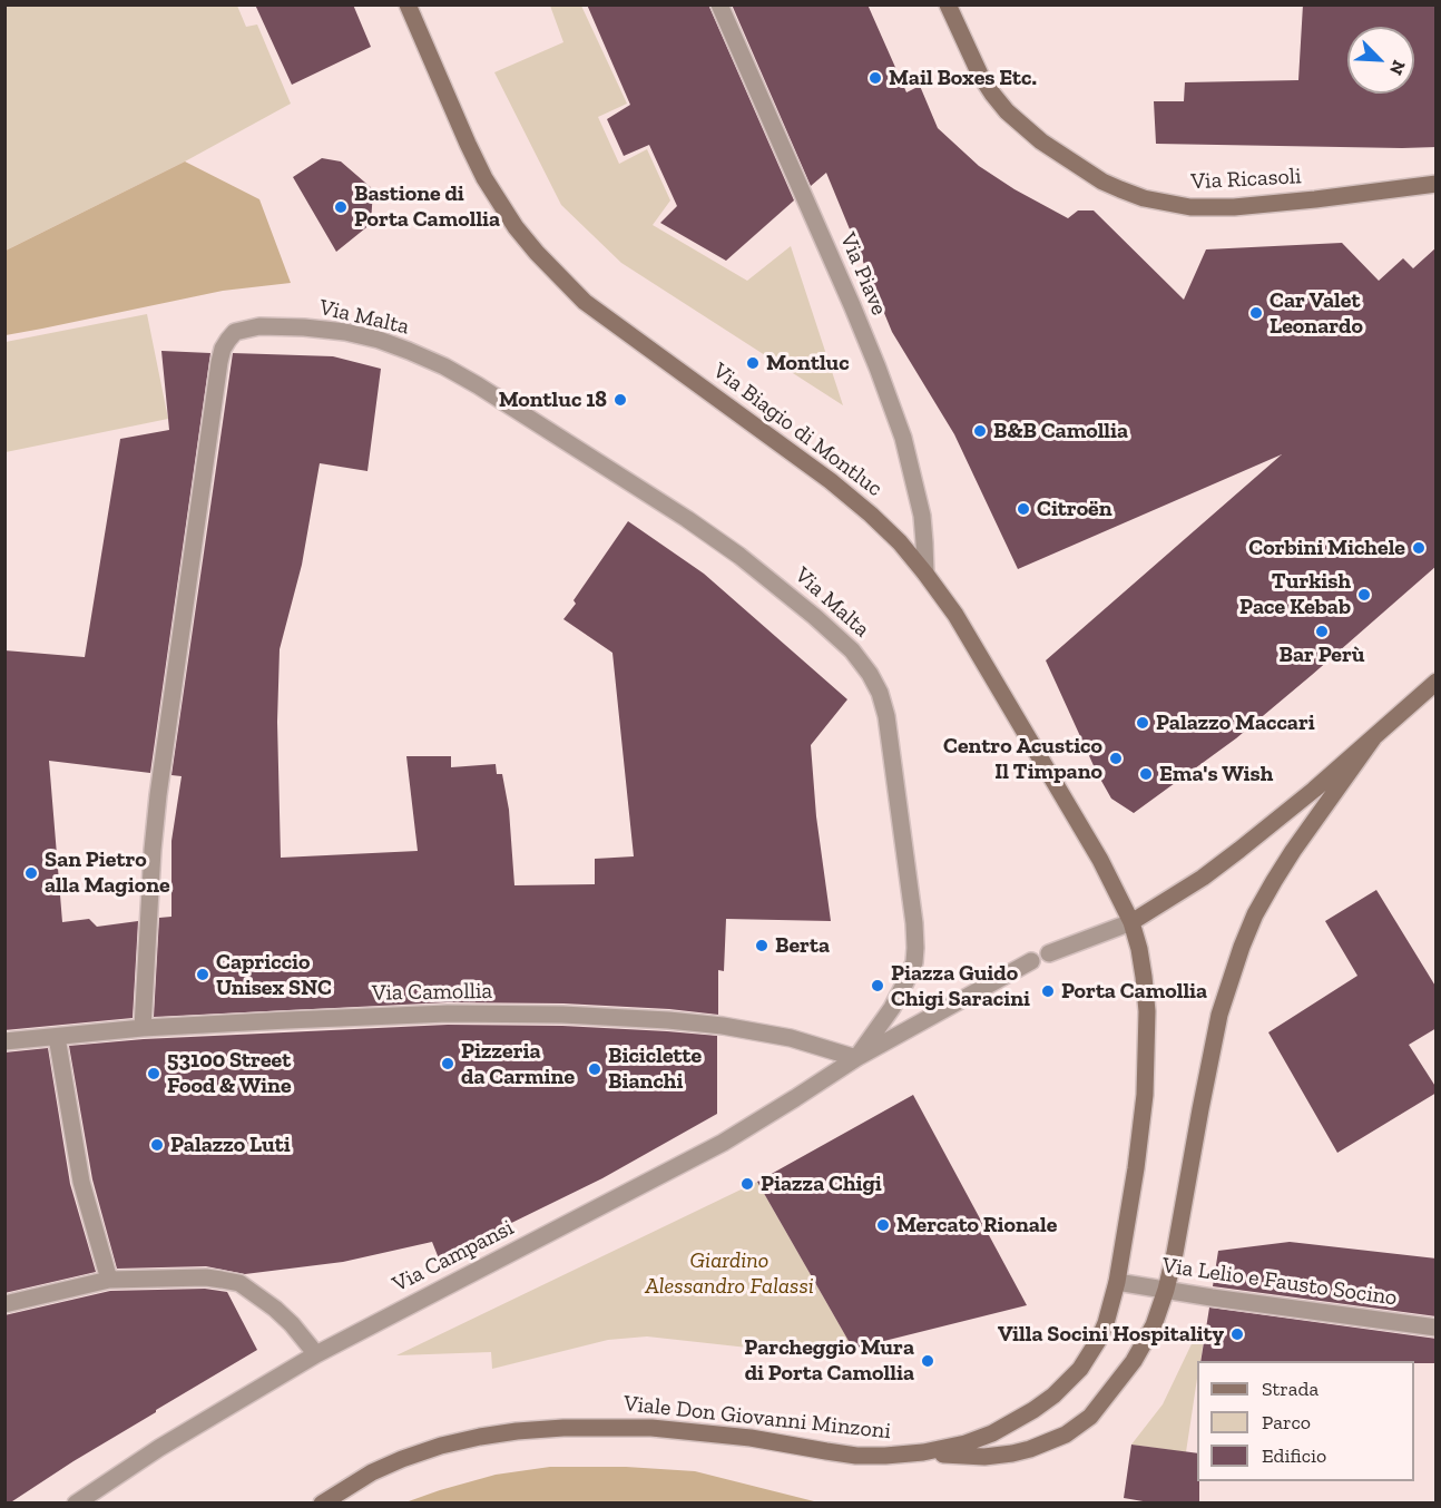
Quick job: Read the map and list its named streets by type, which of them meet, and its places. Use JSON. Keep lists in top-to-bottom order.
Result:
{
  "streets": {
    "main road": ["Via Ricasoli", "Via Biagio di Montluc", "Viale Don Giovanni Minzoni"],
    "street": [
      "Via Piave",
      "Via Malta",
      "Via Camollia",
      "Via Campansi",
      "Via Lelio e Fausto Socino"
    ]
  },
  "crossings": [
    ["Via Piave", "Via Biagio di Montluc"],
    ["Via Malta", "Via Camollia"],
    ["Via Malta", "Via Campansi"],
    ["Via Biagio di Montluc", "Viale Don Giovanni Minzoni"],
    ["Via Camollia", "Via Campansi"],
    ["Via Lelio e Fausto Socino", "Viale Don Giovanni Minzoni"]
  ],
  "parks": ["Giardino Alessandro Falassi"],
  "places": [
    "Mail Boxes Etc.",
    "Bastione di Porta Camollia",
    "Car Valet Leonardo",
    "Montluc",
    "Montluc 18",
    "B&B Camollia",
    "Citroën",
    "Corbini Michele",
    "Turkish Pace Kebab",
    "Bar Perù",
    "Palazzo Maccari",
    "Centro Acustico Il Timpano",
    "Ema's Wish",
    "San Pietro alla Magione",
    "Berta",
    "Capriccio Unisex SNC",
    "Piazza Guido Chigi Saracini",
    "Porta Camollia",
    "Pizzeria da Carmine",
    "Biciclette Bianchi",
    "53100 Street Food & Wine",
    "Palazzo Luti",
    "Piazza Chigi",
    "Mercato Rionale",
    "Villa Socini Hospitality",
    "Parcheggio Mura di Porta Camollia"
  ],
  "legend": ["Strada", "Parco", "Edificio"],
  "north": "bottom right"
}
